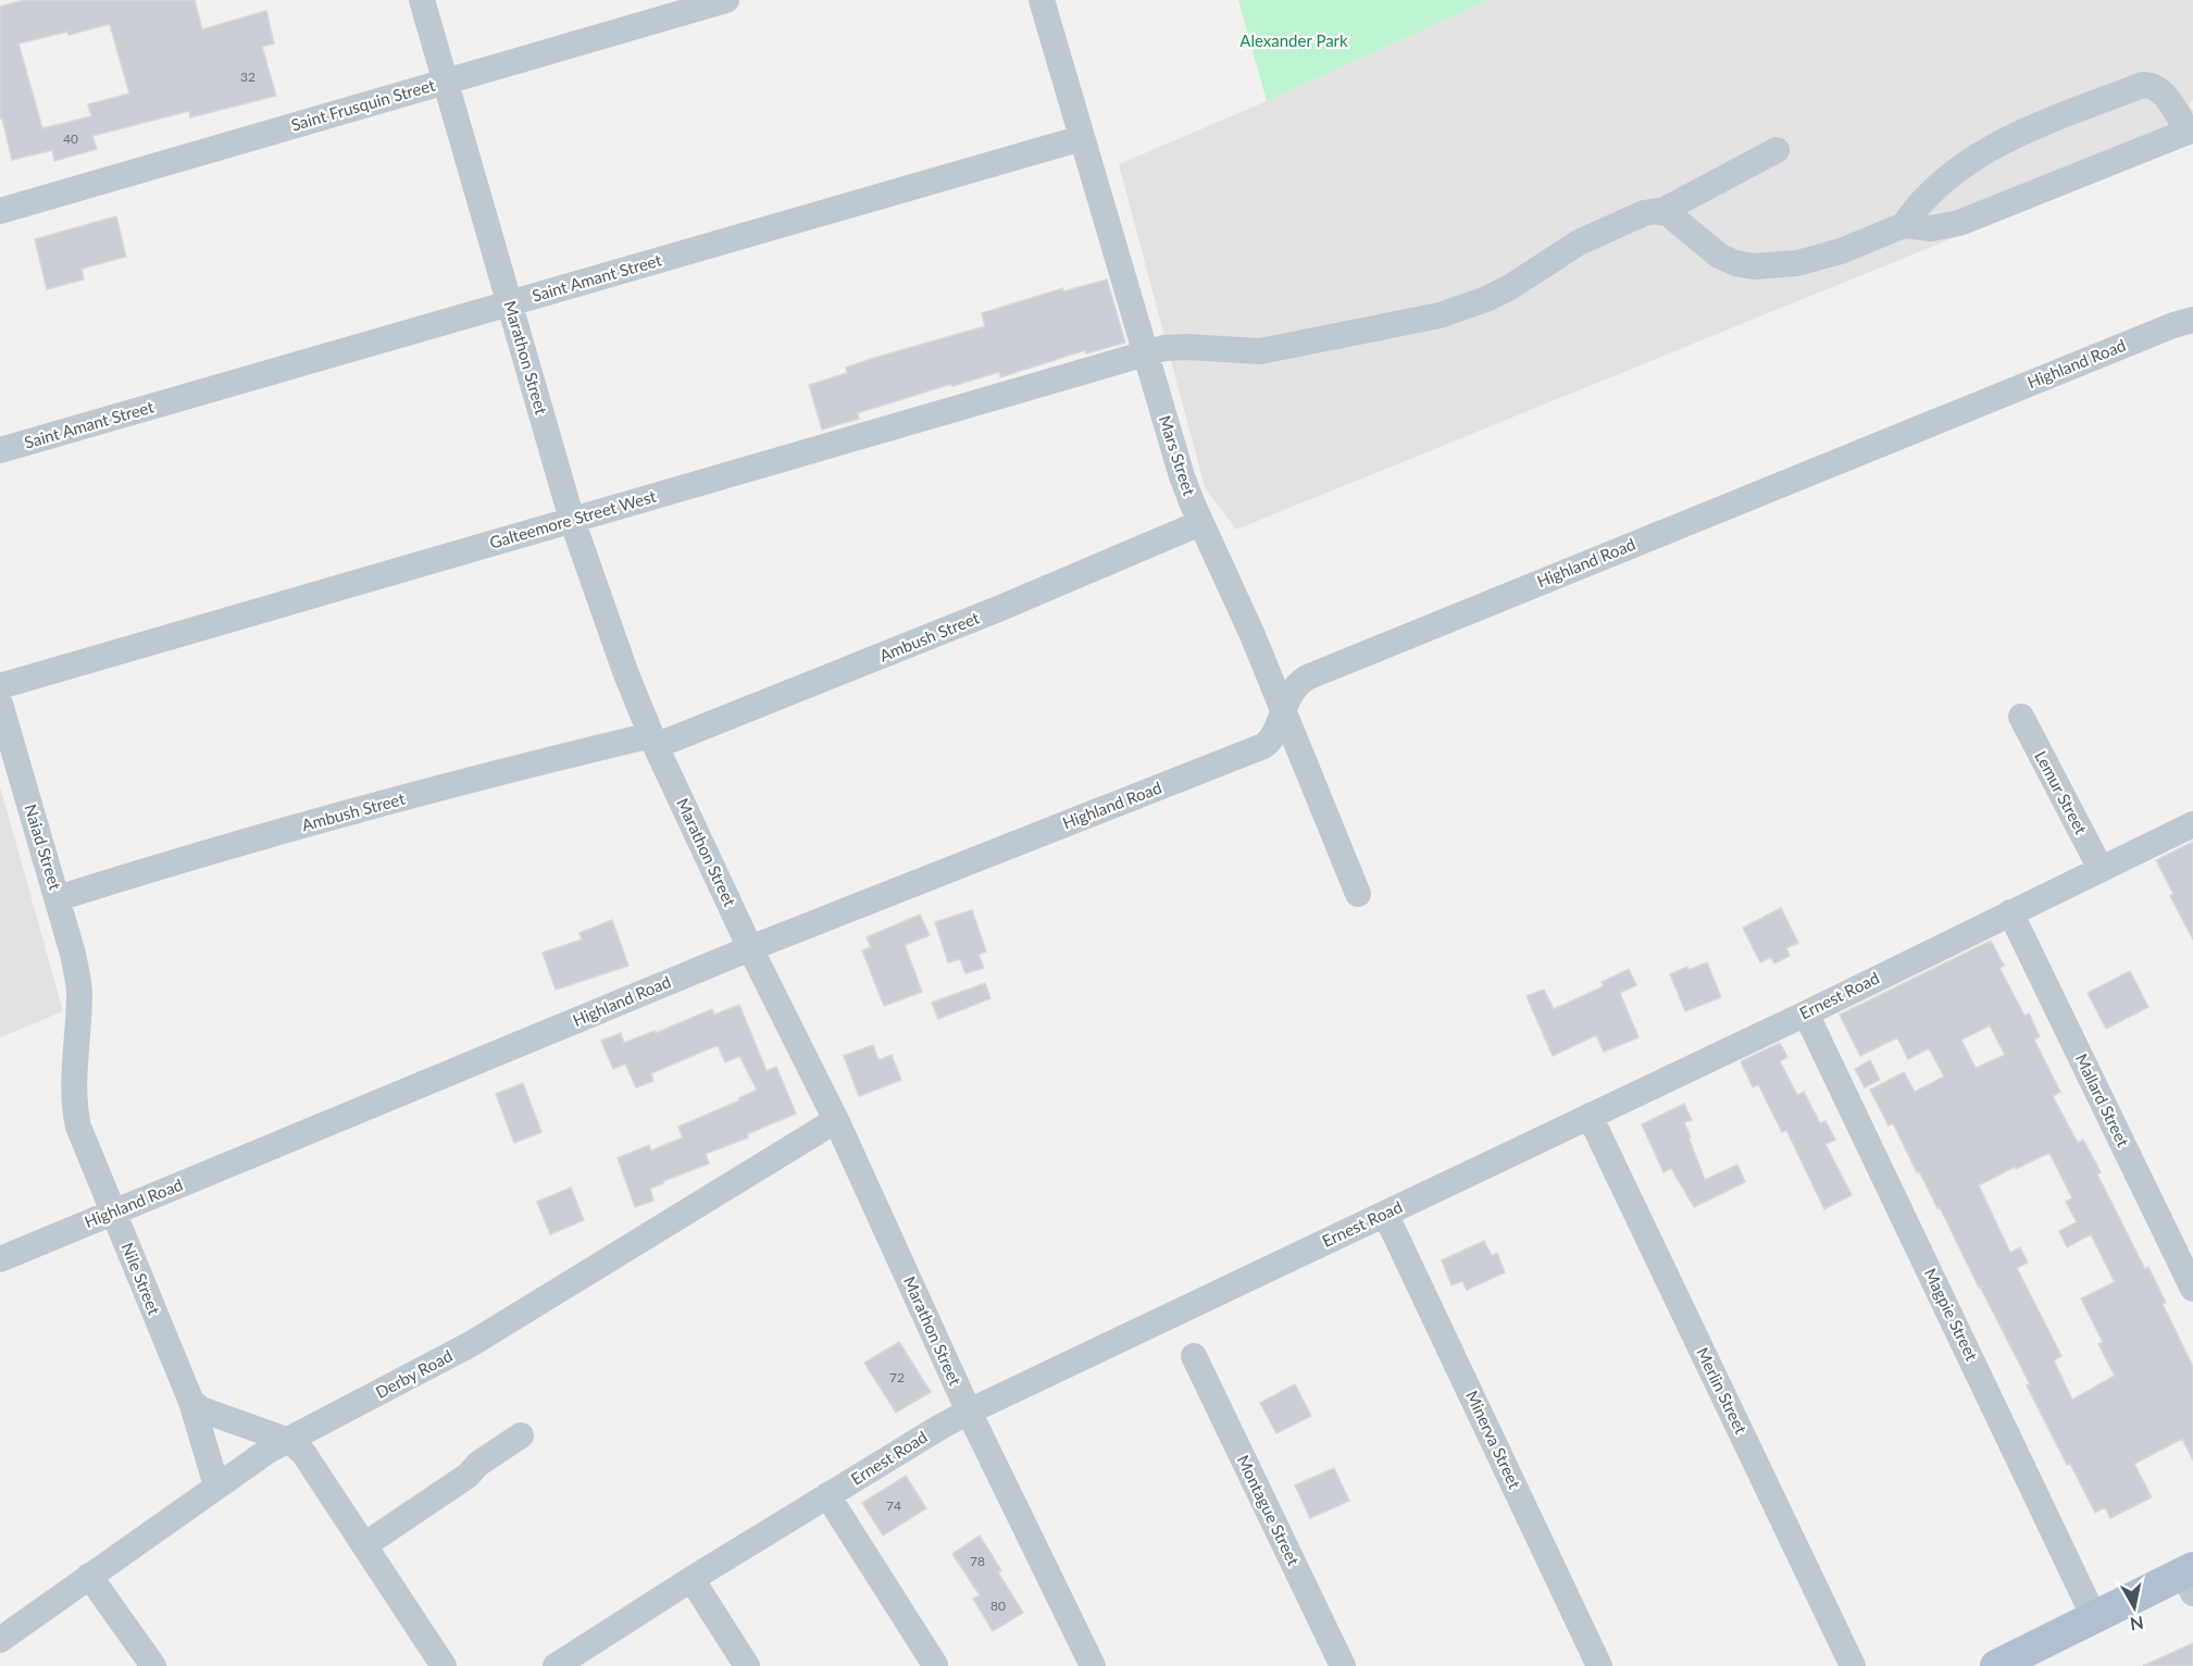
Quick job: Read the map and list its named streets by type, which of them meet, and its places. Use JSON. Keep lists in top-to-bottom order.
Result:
{
  "streets": {
    "street": [
      "Saint Frusquin Street",
      "Saint Amant Street",
      "Marathon Street",
      "Highland Road",
      "Mars Street",
      "Galteemore Street West",
      "Ambush Street",
      "Lemur Street",
      "Naiad Street",
      "Ernest Road",
      "Mallard Street",
      "Nile Street",
      "Magpie Street",
      "Derby Road",
      "Merlin Street",
      "Minerva Street",
      "Montague Street"
    ]
  },
  "crossings": [
    ["Saint Frusquin Street", "Marathon Street"],
    ["Saint Amant Street", "Marathon Street"],
    ["Saint Amant Street", "Mars Street"],
    ["Marathon Street", "Highland Road"],
    ["Marathon Street", "Galteemore Street West"],
    ["Marathon Street", "Ambush Street"],
    ["Marathon Street", "Ernest Road"],
    ["Marathon Street", "Derby Road"],
    ["Highland Road", "Mars Street"],
    ["Highland Road", "Nile Street"],
    ["Mars Street", "Galteemore Street West"],
    ["Mars Street", "Ambush Street"],
    ["Ambush Street", "Naiad Street"],
    ["Lemur Street", "Ernest Road"],
    ["Naiad Street", "Nile Street"],
    ["Ernest Road", "Mallard Street"],
    ["Ernest Road", "Magpie Street"],
    ["Ernest Road", "Merlin Street"],
    ["Ernest Road", "Minerva Street"],
    ["Nile Street", "Derby Road"]
  ],
  "parks": ["Alexander Park"],
  "house_numbers": [
    "32",
    "40",
    "72",
    "74",
    "78",
    "80"
  ],
  "north": "bottom"
}
